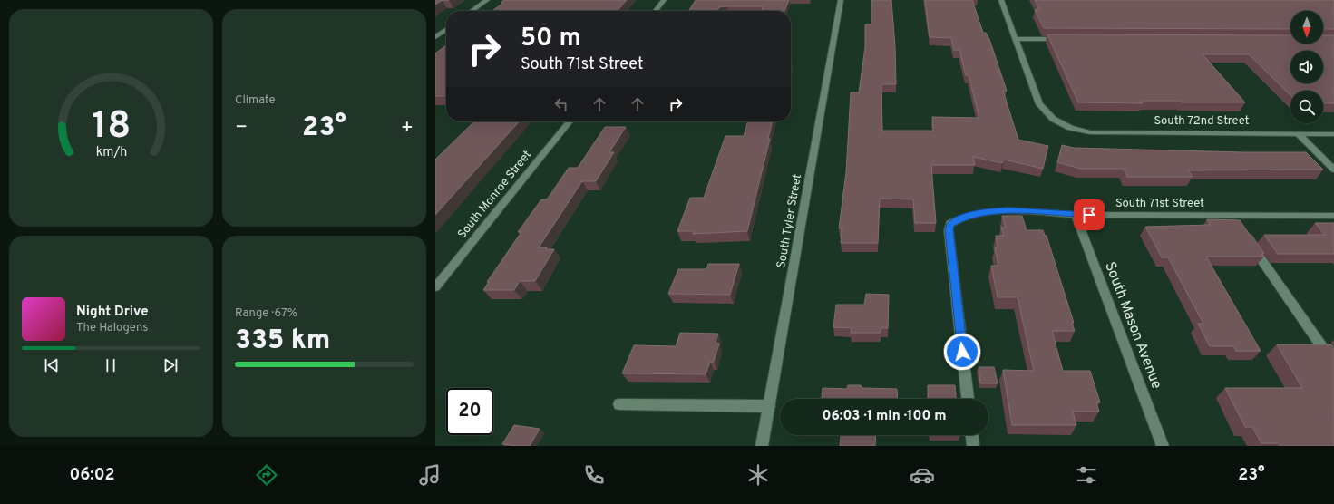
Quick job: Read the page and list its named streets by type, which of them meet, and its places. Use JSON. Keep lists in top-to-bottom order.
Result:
{
  "streets": {
    "street": [
      "South 72nd Street",
      "South Monroe Street",
      "South 71st Street",
      "South Tyler Street",
      "South Mason Avenue"
    ]
  },
  "crossings": [
    ["South 71st Street", "South Mason Avenue"]
  ],
  "north": "bottom",
  "page": {
    "tile": [
      "Climate",
      ["Range · 67%", "335 km"]
    ],
    "turn": ["50 m", "South 71st Street"],
    "heat": ["−", "23°", "+"],
    "song": ["Night Drive", "The Halogens"],
    "limit": "20",
    "trip": "06:03 · 1 min · 100 m",
    "tabs": ["06:02", "23°"],
    "gauge": ["18", "km/h"]
  }
}
